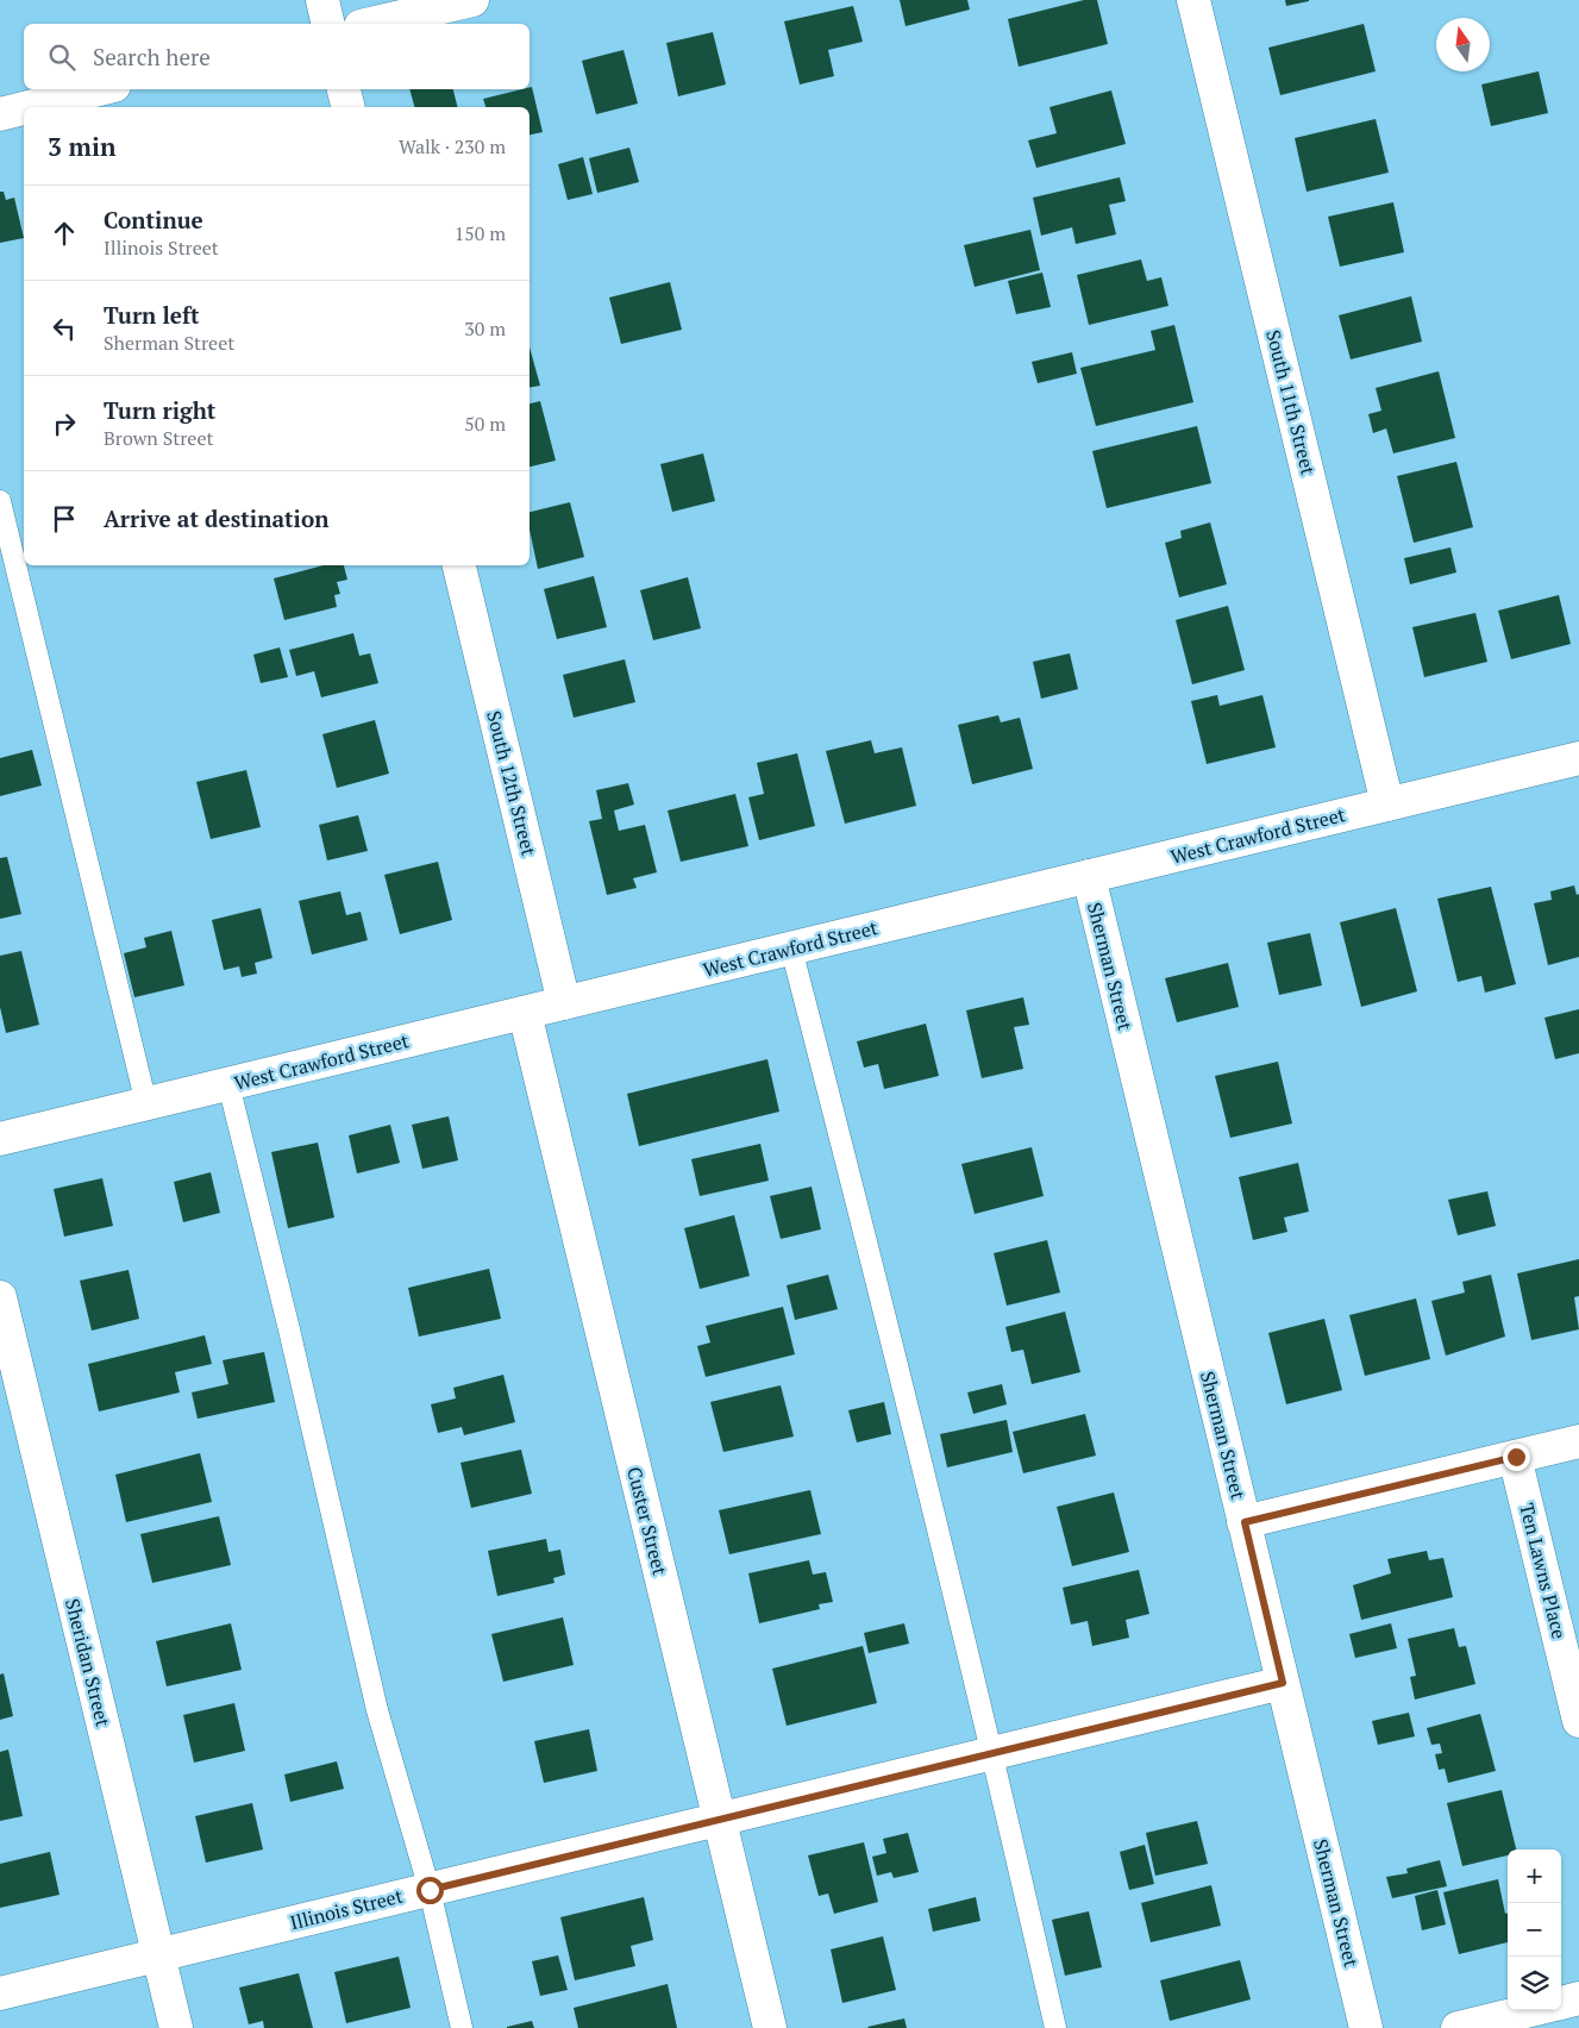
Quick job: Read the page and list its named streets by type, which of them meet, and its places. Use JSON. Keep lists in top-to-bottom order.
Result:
{
  "streets": {
    "street": [
      "South 11th Street",
      "South 12th Street",
      "West Crawford Street",
      "Sherman Street",
      "Custer Street",
      "Ten Lawns Place",
      "Sheridan Street",
      "Illinois Street"
    ]
  },
  "crossings": [
    ["South 11th Street", "West Crawford Street"],
    ["South 12th Street", "West Crawford Street"],
    ["West Crawford Street", "Sherman Street"],
    ["West Crawford Street", "Custer Street"],
    ["Sherman Street", "Illinois Street"],
    ["Custer Street", "Illinois Street"],
    ["Sheridan Street", "Illinois Street"]
  ],
  "north": "top",
  "page": {
    "search": "Search here",
    "heading": ["3 min", "Walk · 230 m"],
    "list": [
      ["Continue", "Illinois Street", "150 m"],
      ["Turn left", "Sherman Street", "30 m"],
      ["Turn right", "Brown Street", "50 m"],
      "Arrive at destination"
    ],
    "map_buttons": ["+", "−"]
  }
}
